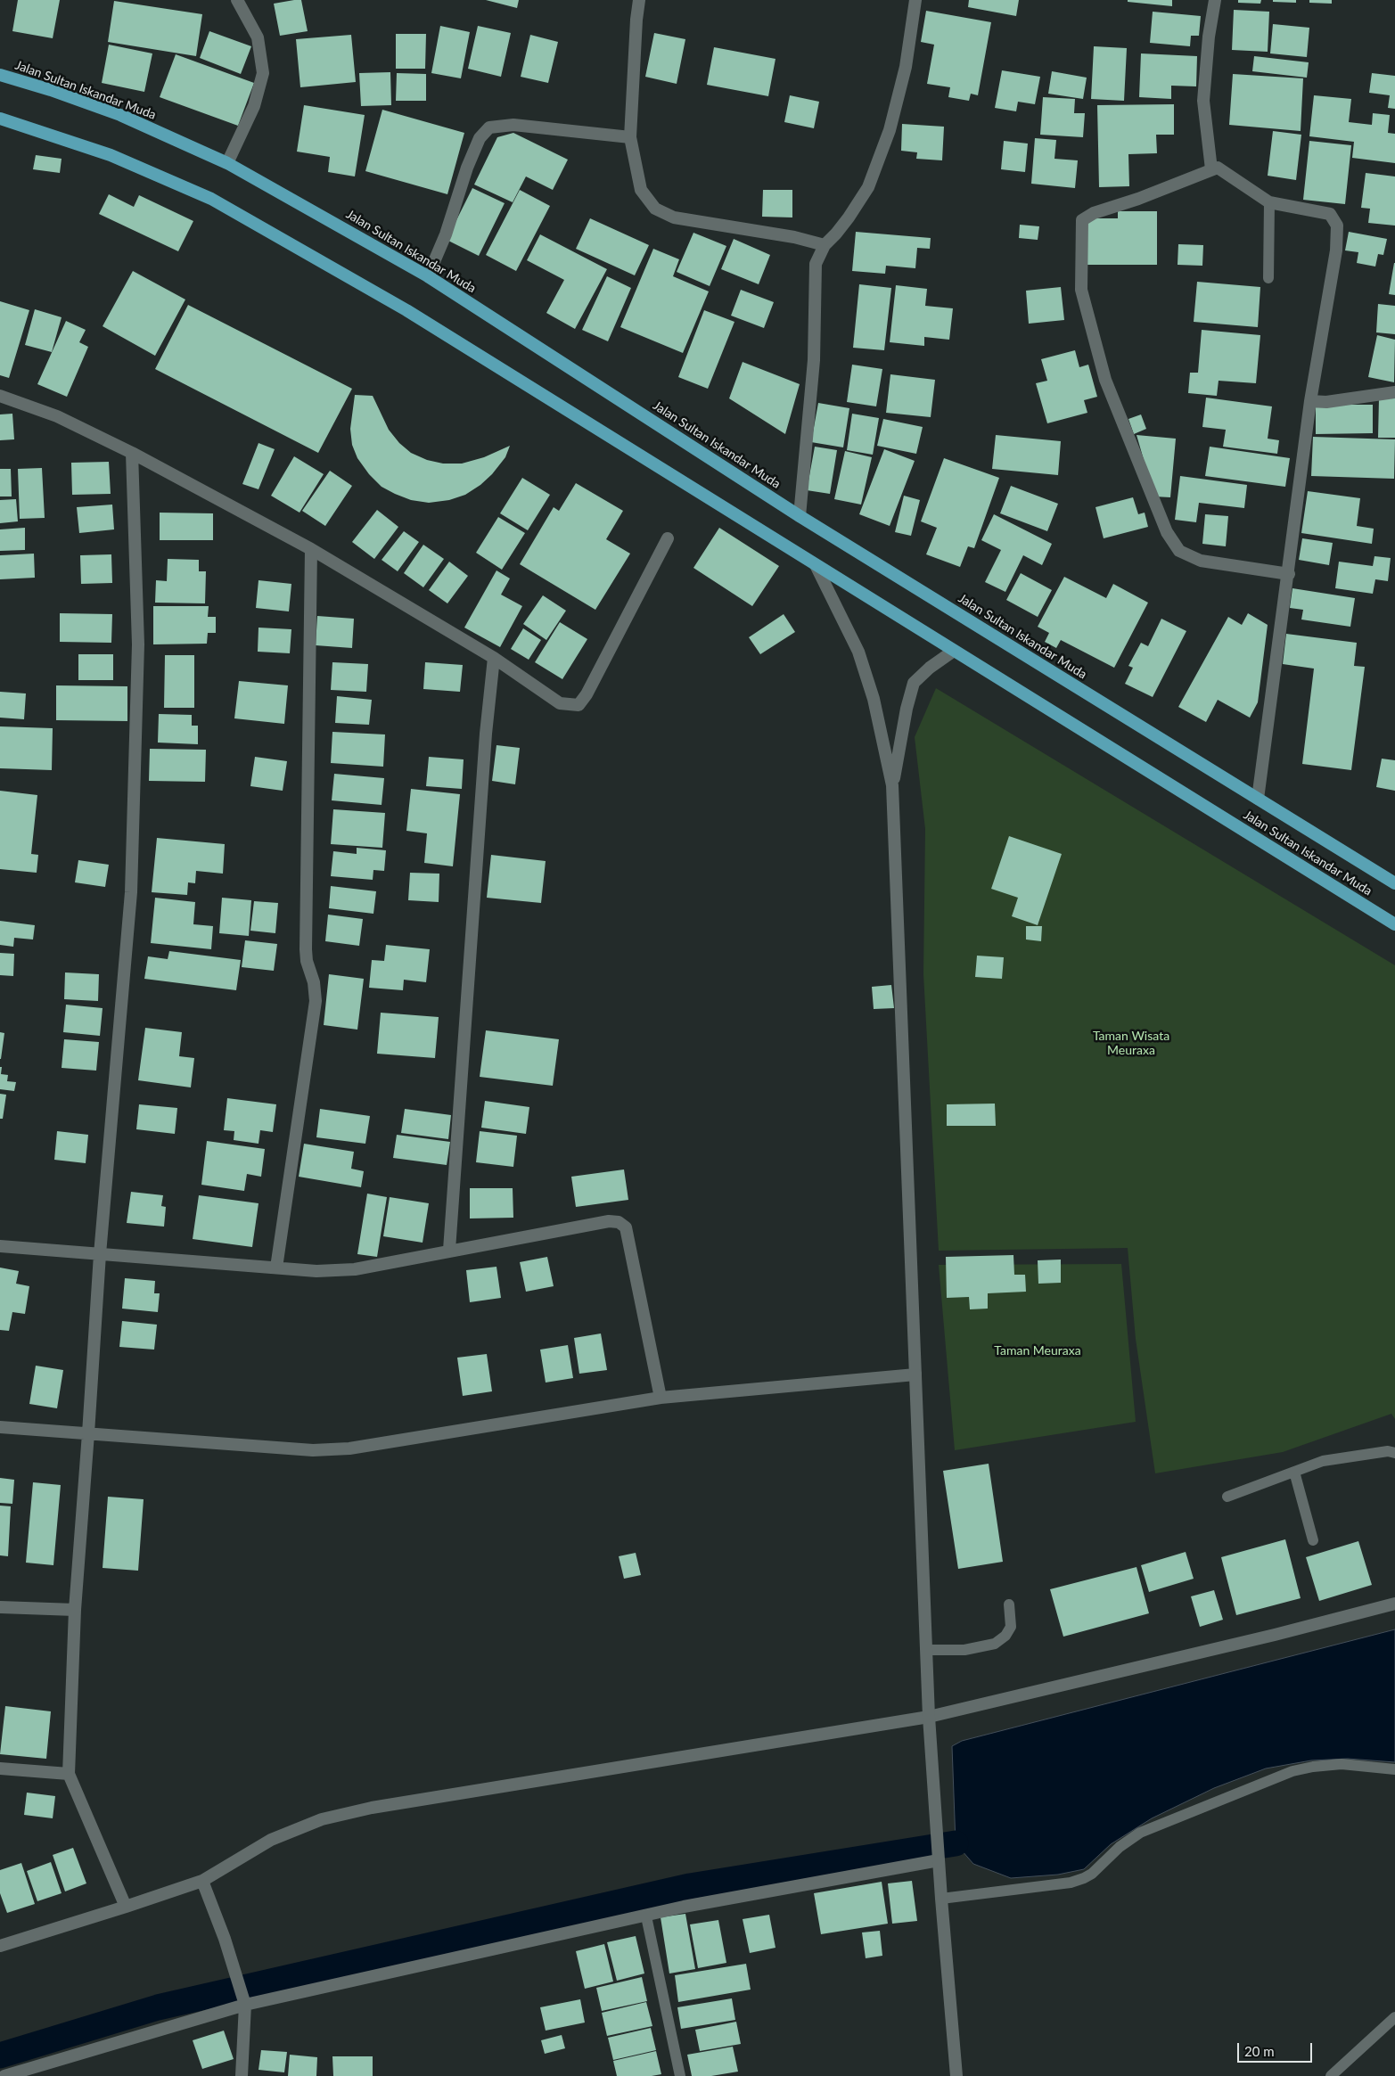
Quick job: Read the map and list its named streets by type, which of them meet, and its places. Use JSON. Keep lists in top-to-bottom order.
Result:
{
  "streets": {
    "highway": ["Jalan Sultan Iskandar Muda"]
  },
  "parks": ["Taman Wisata Meuraxa", "Taman Meuraxa"],
  "scale_bar": "20 m"
}
